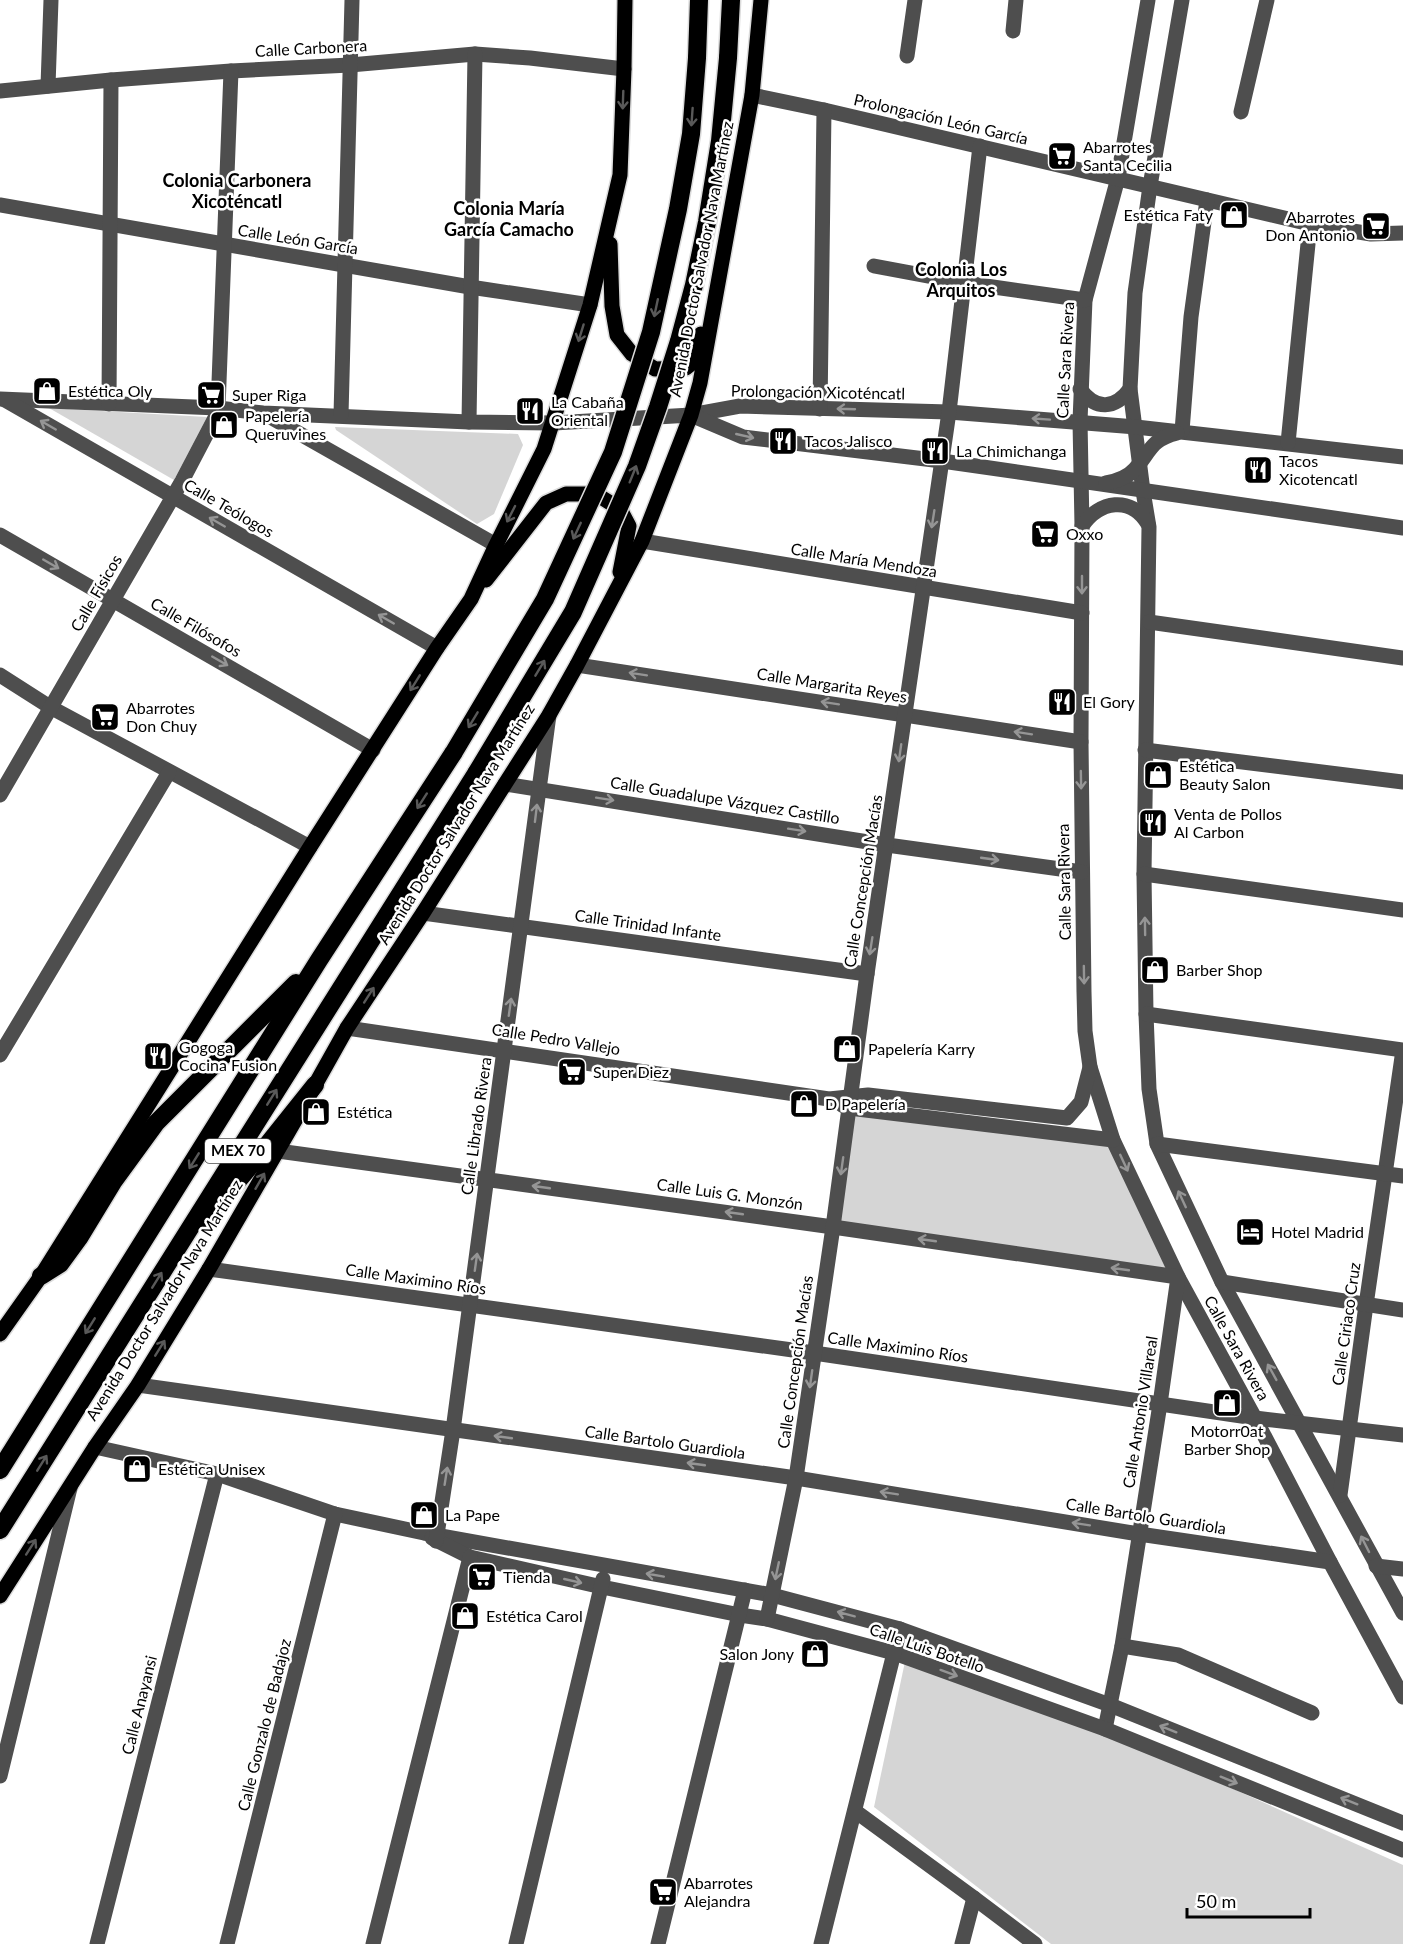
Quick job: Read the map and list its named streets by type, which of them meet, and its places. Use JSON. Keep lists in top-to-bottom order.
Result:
{
  "streets": {
    "highway": ["Avenida Doctor Salvador Nava Martínez", "MEX 70"],
    "street": [
      "Calle Carbonera",
      "Prolongación León García",
      "Calle León García",
      "Calle Sara Rivera",
      "Prolongación Xicoténcatl",
      "Calle Teólogos",
      "Calle María Mendoza",
      "Calle Físicos",
      "Calle Filósofos",
      "Calle Margarita Reyes",
      "Calle Guadalupe Vázquez Castillo",
      "Calle Concepción Macías",
      "Calle Trinidad Infante",
      "Calle Pedro Vallejo",
      "Calle Librado Rivera",
      "Calle Luis G. Monzón",
      "Calle Maximino Ríos",
      "Calle Ciriaco Cruz",
      "Calle Antonio Villareal",
      "Calle Bartolo Guardiola",
      "Calle Luis Botello",
      "Calle Anayansi",
      "Calle Gonzalo de Badajoz"
    ]
  },
  "crossings": [
    ["Prolongación León García", "Avenida Doctor Salvador Nava Martínez"],
    ["Prolongación León García", "Calle Sara Rivera"],
    ["Prolongación León García", "Calle Concepción Macías"],
    ["Avenida Doctor Salvador Nava Martínez", "Prolongación Xicoténcatl"],
    ["Avenida Doctor Salvador Nava Martínez", "Calle María Mendoza"],
    ["Avenida Doctor Salvador Nava Martínez", "Calle Margarita Reyes"],
    ["Avenida Doctor Salvador Nava Martínez", "Calle Guadalupe Vázquez Castillo"],
    ["Avenida Doctor Salvador Nava Martínez", "Calle Trinidad Infante"],
    ["Avenida Doctor Salvador Nava Martínez", "Calle Pedro Vallejo"],
    ["Avenida Doctor Salvador Nava Martínez", "Calle Librado Rivera"],
    ["Avenida Doctor Salvador Nava Martínez", "Calle Luis G. Monzón"],
    ["Avenida Doctor Salvador Nava Martínez", "Calle Maximino Ríos"],
    ["Avenida Doctor Salvador Nava Martínez", "Calle Bartolo Guardiola"],
    ["Avenida Doctor Salvador Nava Martínez", "Calle Luis Botello"],
    ["Calle Sara Rivera", "Prolongación Xicoténcatl"],
    ["Calle Sara Rivera", "Calle María Mendoza"],
    ["Calle Sara Rivera", "Calle Margarita Reyes"],
    ["Calle Sara Rivera", "Calle Guadalupe Vázquez Castillo"],
    ["Calle Sara Rivera", "Calle Pedro Vallejo"],
    ["Calle Sara Rivera", "Calle Luis G. Monzón"],
    ["Calle Sara Rivera", "Calle Maximino Ríos"],
    ["Calle Sara Rivera", "Calle Ciriaco Cruz"],
    ["Calle Sara Rivera", "Calle Antonio Villareal"],
    ["Calle Sara Rivera", "Calle Bartolo Guardiola"],
    ["Prolongación Xicoténcatl", "Calle Teólogos"],
    ["Prolongación Xicoténcatl", "Calle Físicos"],
    ["Prolongación Xicoténcatl", "Calle Concepción Macías"],
    ["Calle Teólogos", "Calle Físicos"],
    ["Calle María Mendoza", "Calle Concepción Macías"],
    ["Calle Físicos", "Calle Filósofos"],
    ["Calle Margarita Reyes", "Calle Concepción Macías"],
    ["Calle Guadalupe Vázquez Castillo", "Calle Concepción Macías"],
    ["Calle Guadalupe Vázquez Castillo", "Calle Librado Rivera"],
    ["Calle Concepción Macías", "Calle Trinidad Infante"],
    ["Calle Concepción Macías", "Calle Pedro Vallejo"],
    ["Calle Concepción Macías", "Calle Luis G. Monzón"],
    ["Calle Concepción Macías", "Calle Maximino Ríos"],
    ["Calle Concepción Macías", "Calle Bartolo Guardiola"],
    ["Calle Concepción Macías", "Calle Luis Botello"],
    ["Calle Trinidad Infante", "Calle Librado Rivera"],
    ["Calle Pedro Vallejo", "Calle Librado Rivera"],
    ["Calle Librado Rivera", "Calle Luis G. Monzón"],
    ["Calle Librado Rivera", "Calle Maximino Ríos"],
    ["Calle Librado Rivera", "Calle Bartolo Guardiola"],
    ["Calle Librado Rivera", "Calle Luis Botello"],
    ["Calle Luis G. Monzón", "Calle Antonio Villareal"],
    ["Calle Maximino Ríos", "Calle Ciriaco Cruz"],
    ["Calle Maximino Ríos", "Calle Antonio Villareal"],
    ["Calle Antonio Villareal", "Calle Bartolo Guardiola"],
    ["Calle Antonio Villareal", "Calle Luis Botello"],
    ["Calle Luis Botello", "Calle Anayansi"],
    ["Calle Luis Botello", "Calle Gonzalo de Badajoz"]
  ],
  "one_way": [
    "Calle Margarita Reyes",
    "Calle Guadalupe Vázquez Castillo",
    "Calle Concepción Macías",
    "Calle Librado Rivera",
    "Calle Luis G. Monzón",
    "Calle Bartolo Guardiola"
  ],
  "districts": ["Colonia Carbonera Xicoténcatl", "Colonia María García Camacho", "Colonia Los Arquitos"],
  "places": {
    "supermarket": [
      "Abarrotes Santa Cecilia",
      "Abarrotes Don Antonio",
      "Super Riga",
      "Oxxo",
      "Abarrotes Don Chuy",
      "Super Diez",
      "Tienda",
      "Abarrotes Alejandra"
    ],
    "shop": [
      "Estética Faty",
      "Estética Oly",
      "Papelería Queruvines",
      "Estética Beauty Salon",
      "Barber Shop",
      "Papelería Karry",
      "D Papelería",
      "Estética",
      "Motorr0at Barber Shop",
      "Estética Unisex",
      "La Pape",
      "Estética Carol",
      "Salon Jony"
    ],
    "restaurant": [
      "La Cabaña Oriental",
      "Tacos Jalisco",
      "La Chimichanga",
      "Tacos Xicotencatl",
      "El Gory",
      "Venta de Pollos Al Carbon",
      "Gogoga Cocina Fusion"
    ],
    "hotel": ["Hotel Madrid"]
  },
  "scale_bar": "50 m"
}
